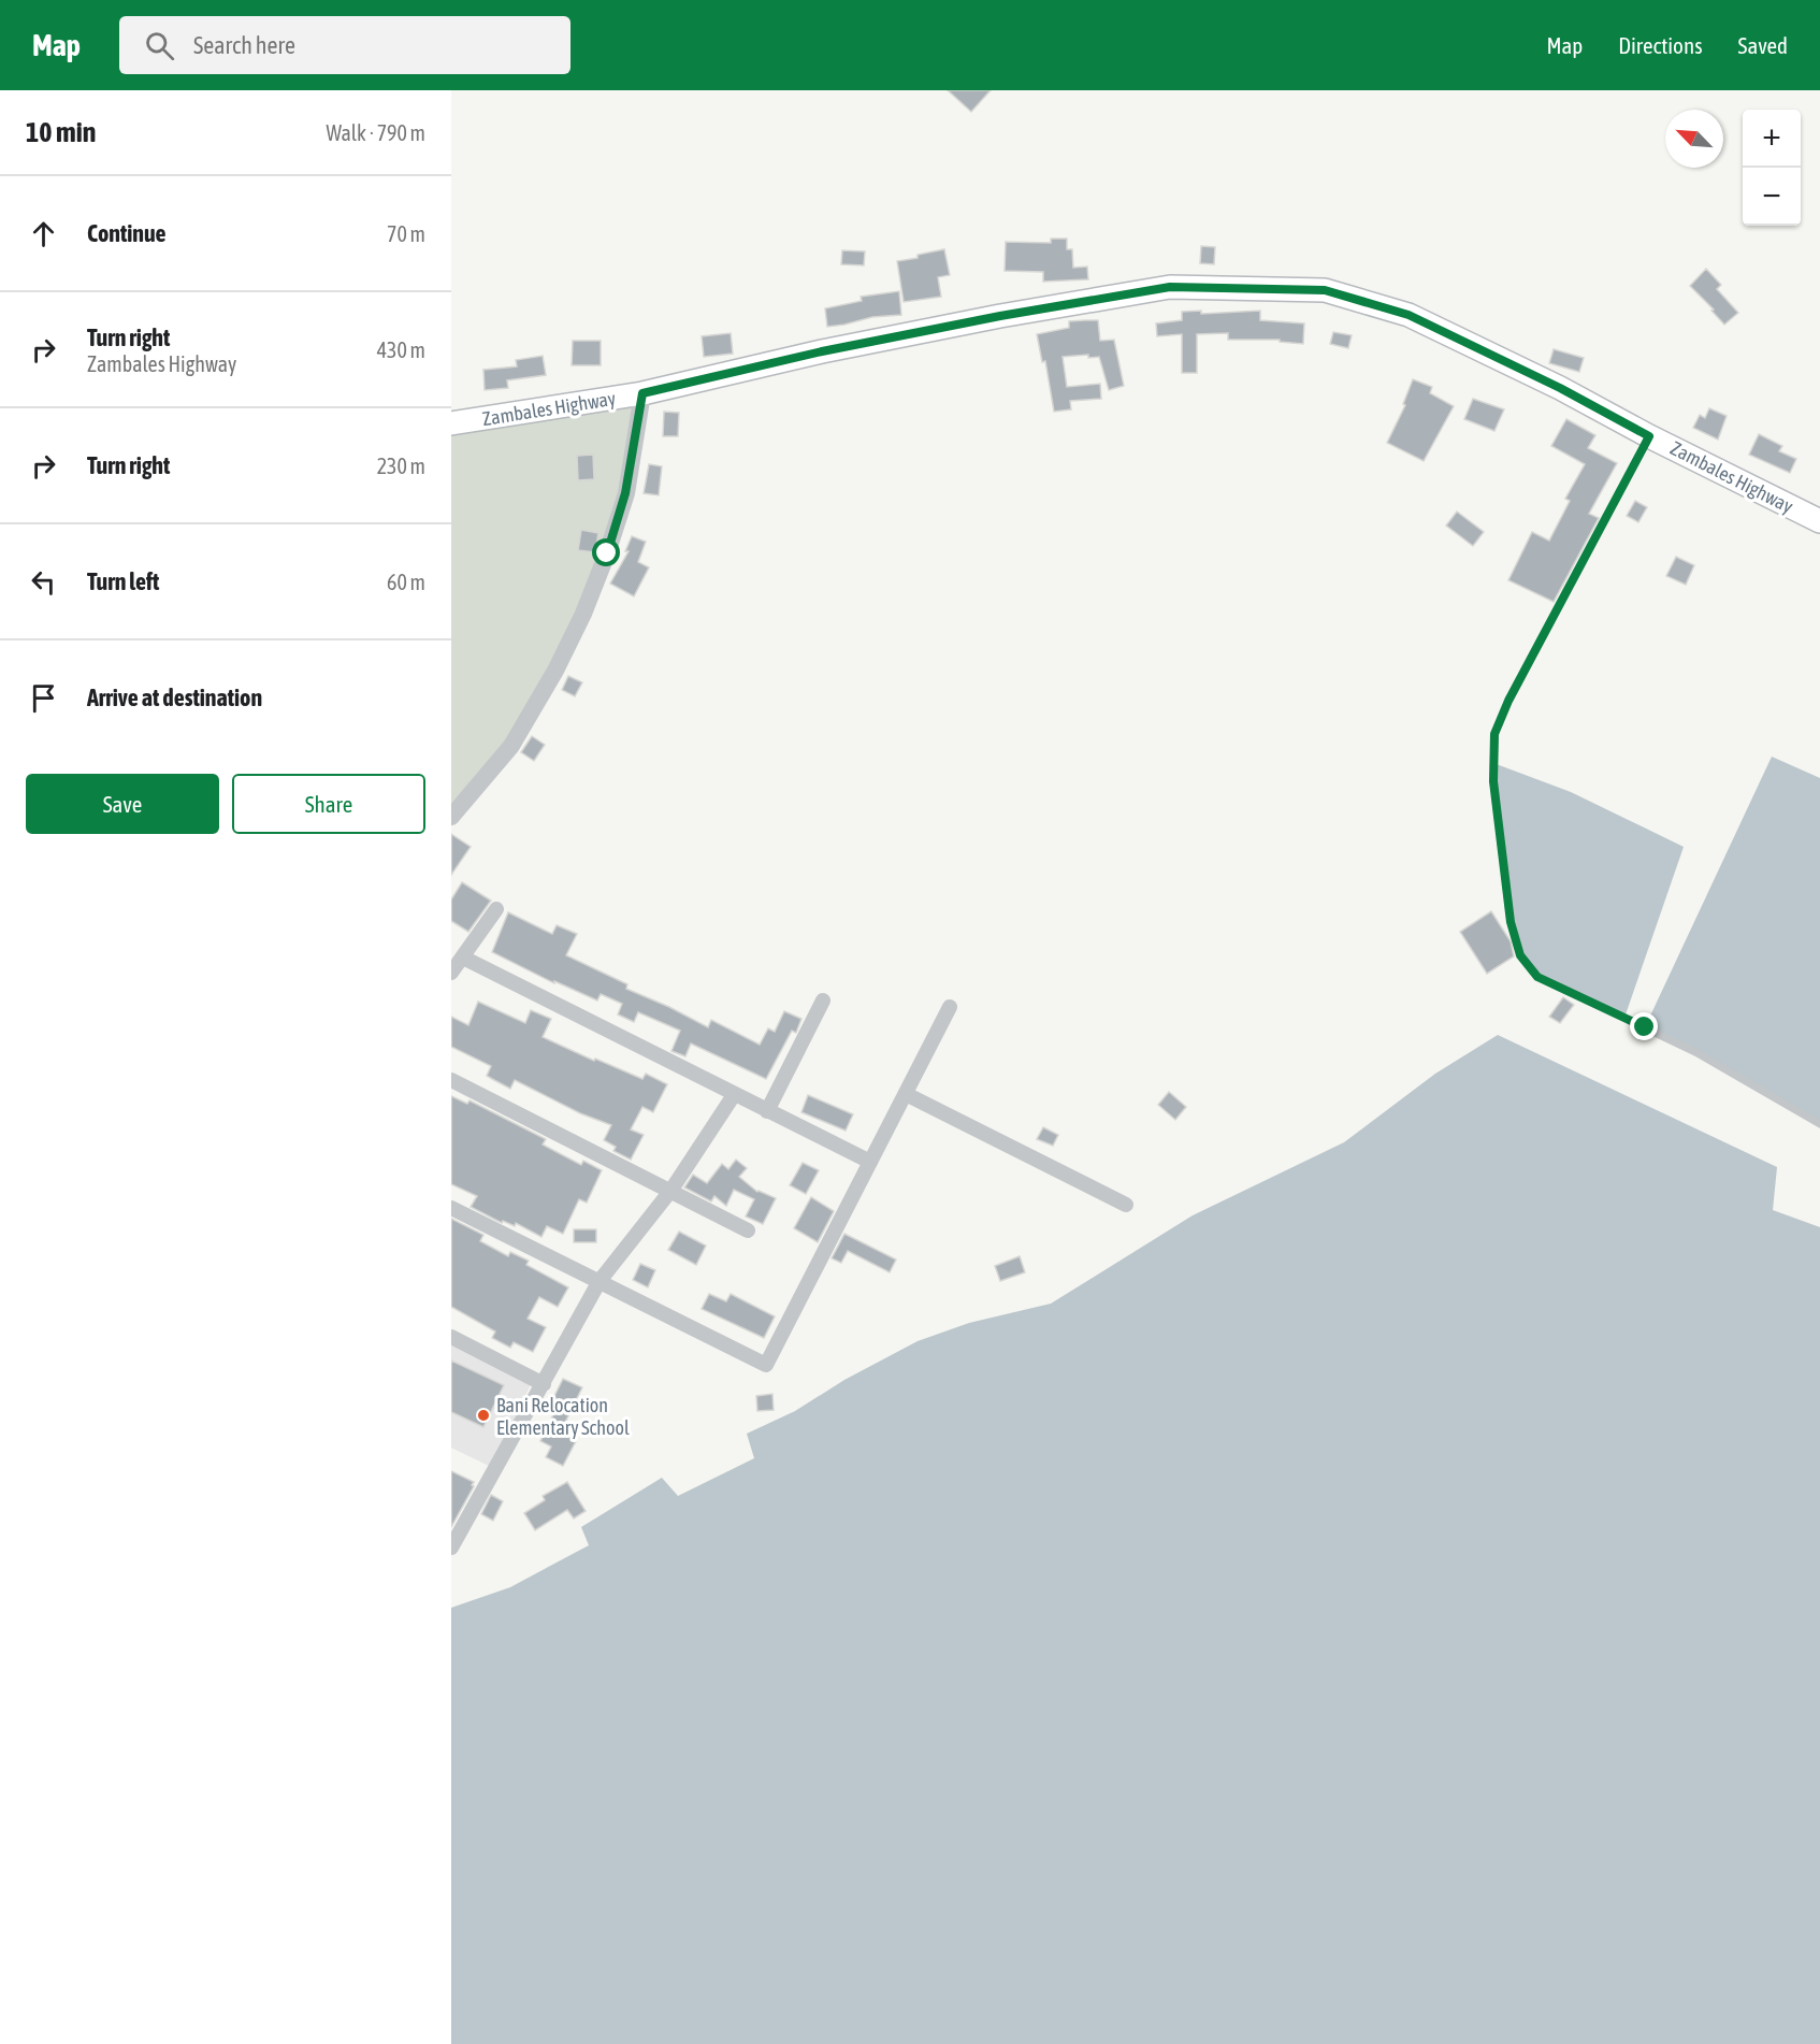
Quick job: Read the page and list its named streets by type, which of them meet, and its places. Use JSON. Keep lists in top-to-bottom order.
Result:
{
  "streets": {
    "main road": ["Zambales Highway"]
  },
  "places": ["Bani Relocation Elementary School"],
  "north": "top left",
  "page": {
    "header": "Map",
    "search": "Search here",
    "nav": ["Map", "Directions", "Saved"],
    "heading": ["10 min", "Walk · 790 m"],
    "map_buttons": ["+", "−"],
    "list": [
      ["Continue", "70 m"],
      ["Turn right", "Zambales Highway", "430 m"],
      ["Turn right", "230 m"],
      ["Turn left", "60 m"],
      "Arrive at destination"
    ],
    "buttons": ["Save", "Share"]
  }
}
